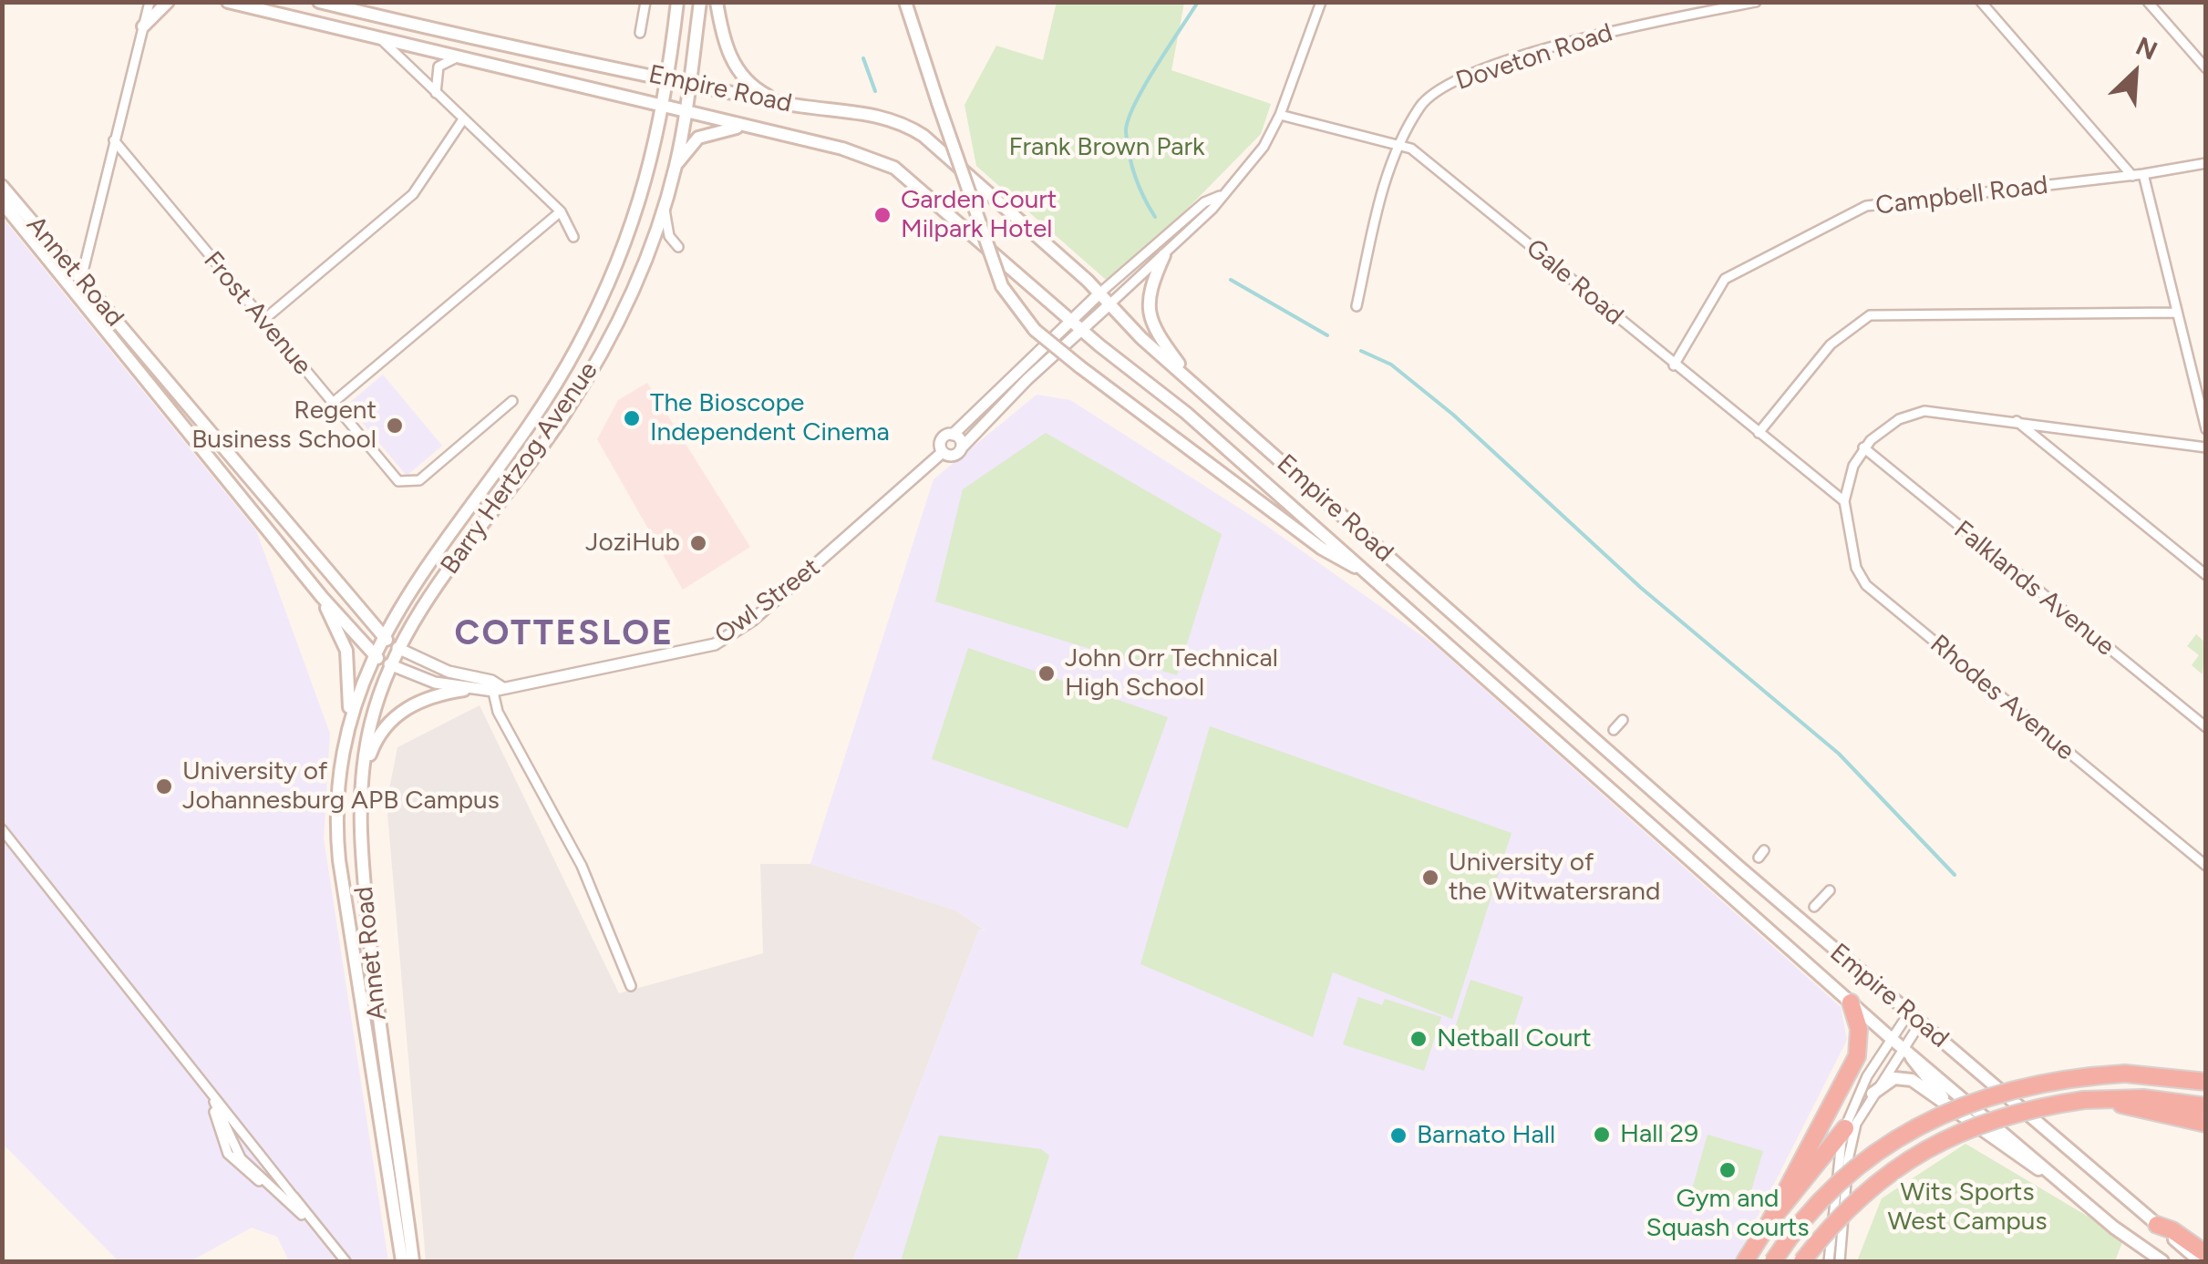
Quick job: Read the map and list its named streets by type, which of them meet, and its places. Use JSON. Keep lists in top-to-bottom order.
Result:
{
  "streets": {
    "main road": ["Empire Road", "Annet Road", "Barry Hertzog Avenue"],
    "street": [
      "Doveton Road",
      "Campbell Road",
      "Gale Road",
      "Frost Avenue",
      "Falklands Avenue",
      "Owl Street",
      "Rhodes Avenue"
    ]
  },
  "crossings": [
    ["Doveton Road", "Gale Road"],
    ["Empire Road", "Barry Hertzog Avenue"],
    ["Campbell Road", "Gale Road"],
    ["Annet Road", "Barry Hertzog Avenue"],
    ["Annet Road", "Owl Street"],
    ["Gale Road", "Rhodes Avenue"],
    ["Barry Hertzog Avenue", "Owl Street"]
  ],
  "districts": ["COTTESLOE"],
  "parks": ["Frank Brown Park", "Wits Sports West Campus"],
  "places": [
    "Garden Court Milpark Hotel",
    "The Bioscope Independent Cinema",
    "Regent Business School",
    "JoziHub",
    "John Orr Technical High School",
    "University of Johannesburg APB Campus",
    "University of the Witwatersrand",
    "Netball Court",
    "Hall 29",
    "Barnato Hall",
    "Gym and Squash courts"
  ],
  "north": "top right"
}
